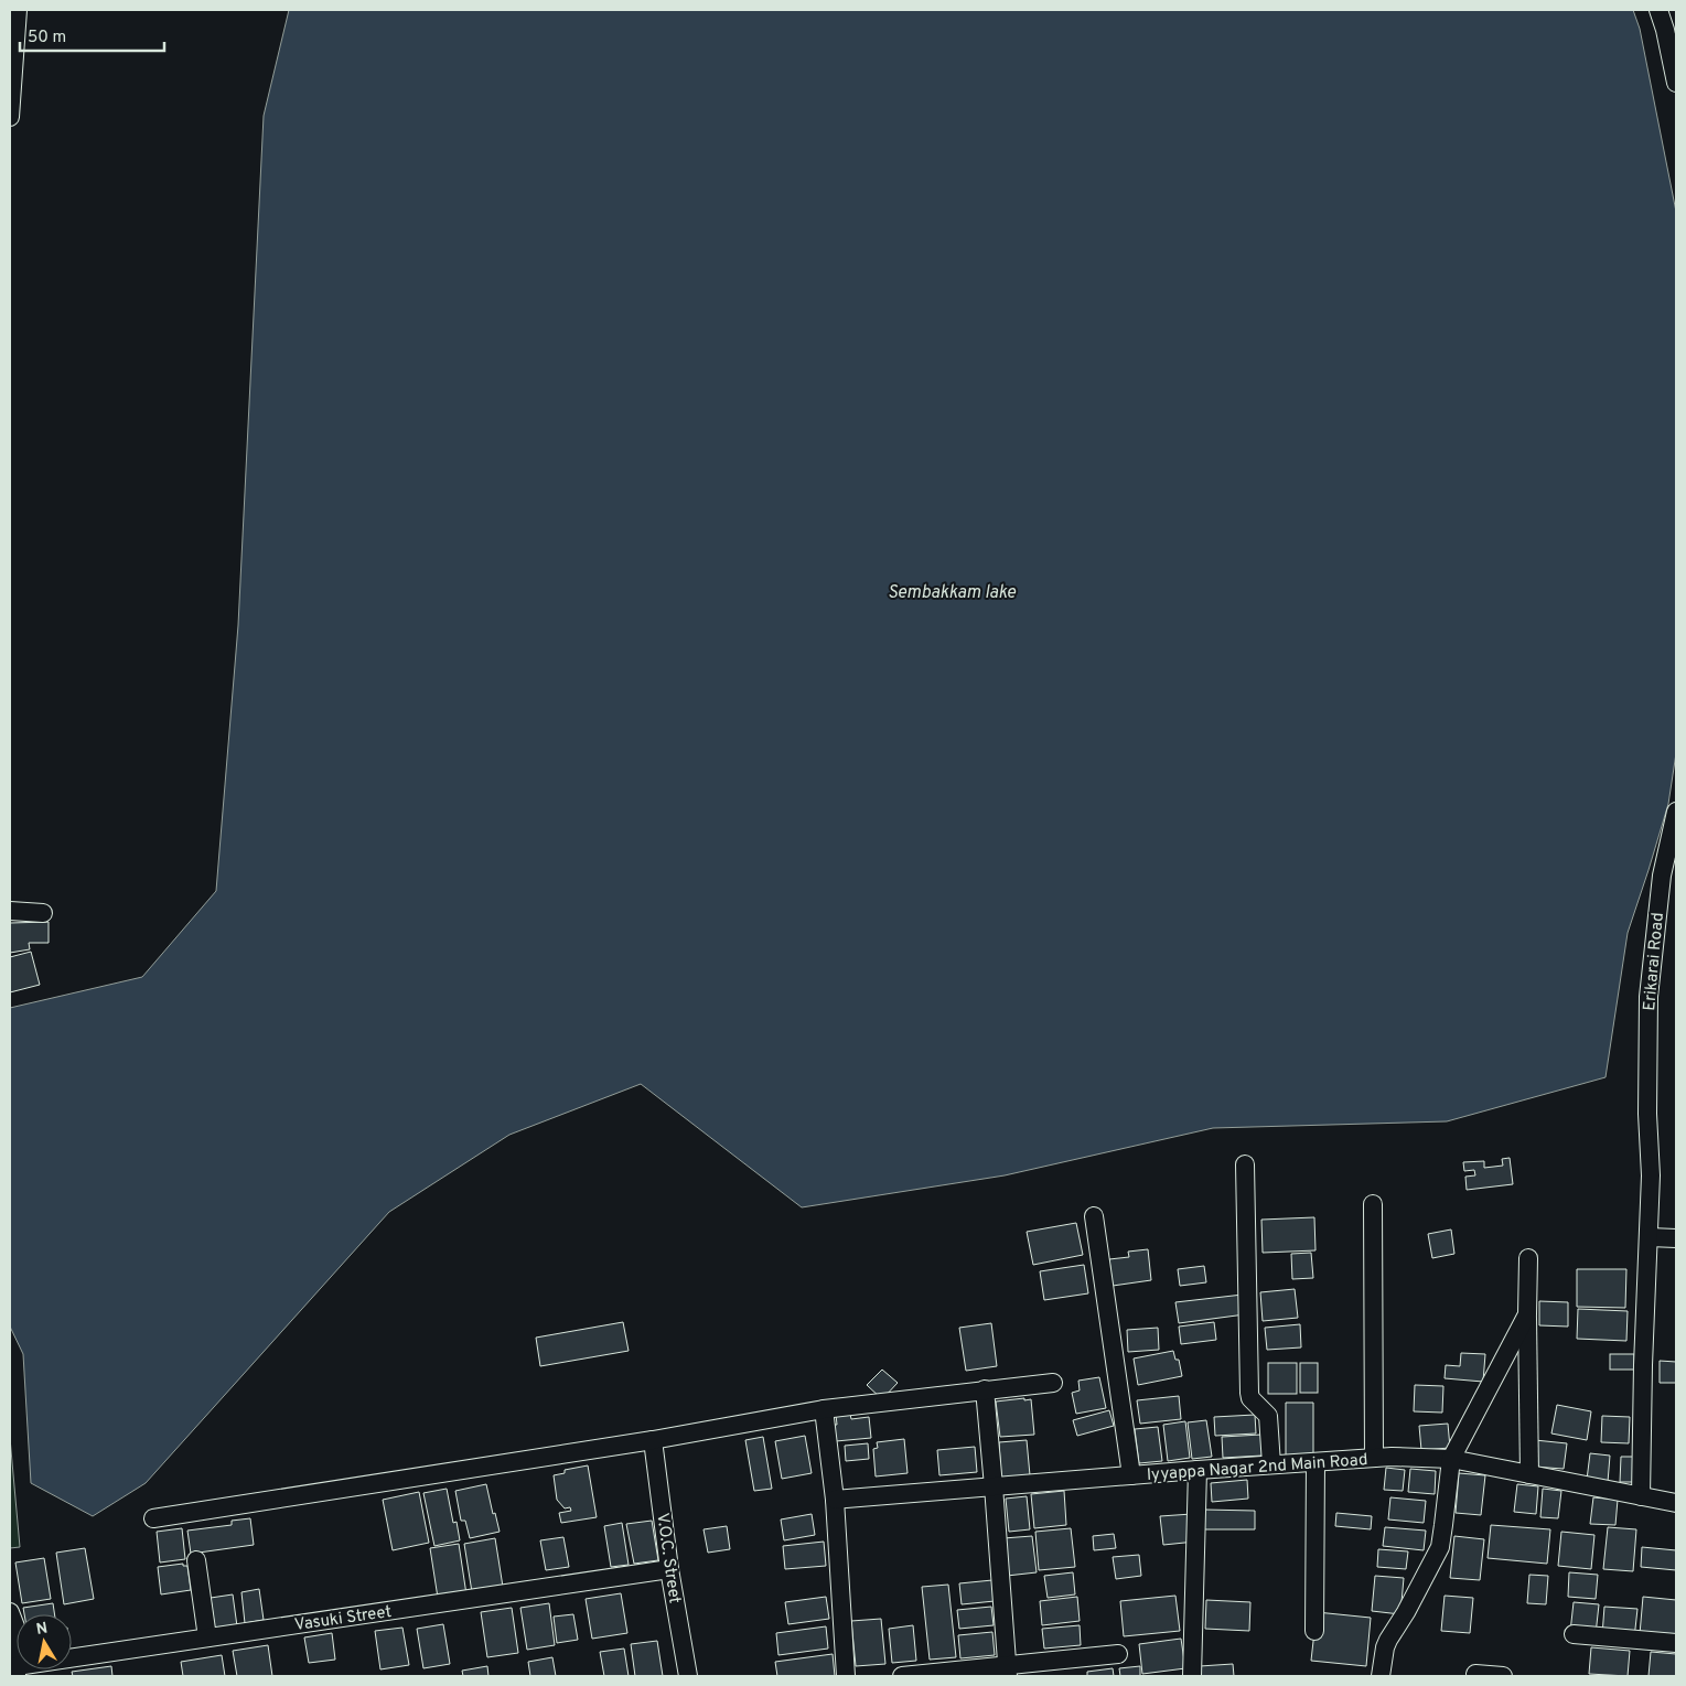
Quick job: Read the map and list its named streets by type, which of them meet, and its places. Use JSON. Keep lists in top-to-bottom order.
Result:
{
  "streets": {
    "street": [
      "Erikarai Road",
      "Iyyappa Nagar 2nd Main Road",
      "V.O.C. Street",
      "Vasuki Street"
    ]
  },
  "crossings": [
    ["Erikarai Road", "Iyyappa Nagar 2nd Main Road"],
    ["V.O.C. Street", "Vasuki Street"]
  ],
  "water": ["Sembakkam lake"],
  "scale_bar": "50 m",
  "north": "top"
}
